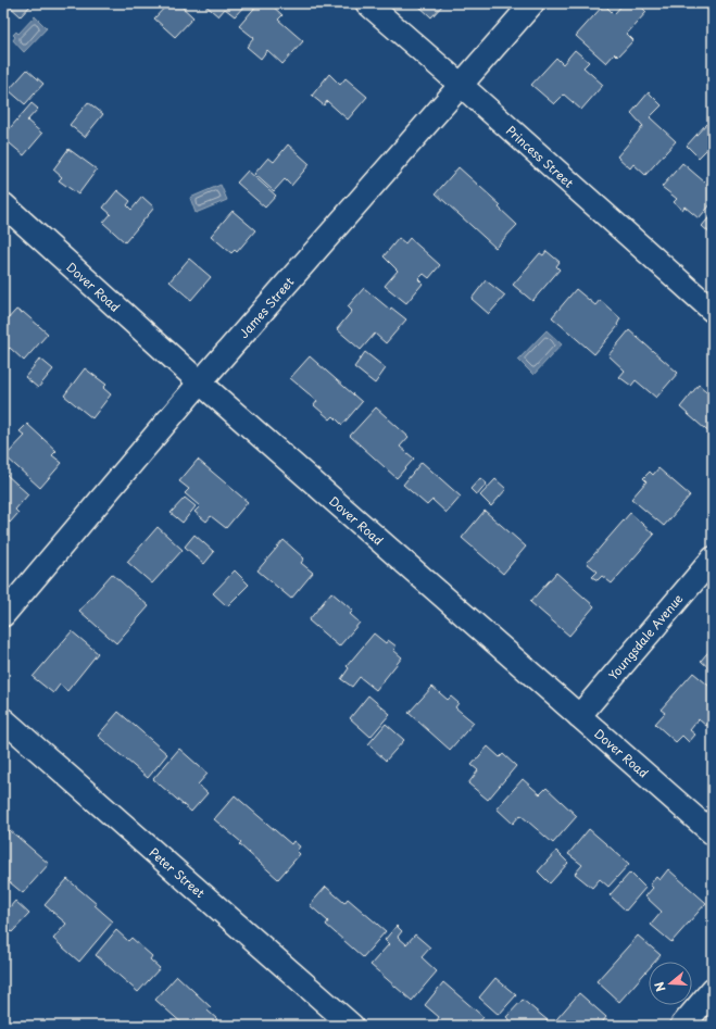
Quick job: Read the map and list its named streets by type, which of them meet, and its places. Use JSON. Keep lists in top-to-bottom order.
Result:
{
  "streets": {
    "street": [
      "Princess Street",
      "Dover Road",
      "James Street",
      "Youngsdale Avenue",
      "Peter Street"
    ]
  },
  "crossings": [
    ["Princess Street", "James Street"],
    ["Dover Road", "James Street"],
    ["Dover Road", "Youngsdale Avenue"]
  ],
  "north": "left"
}
